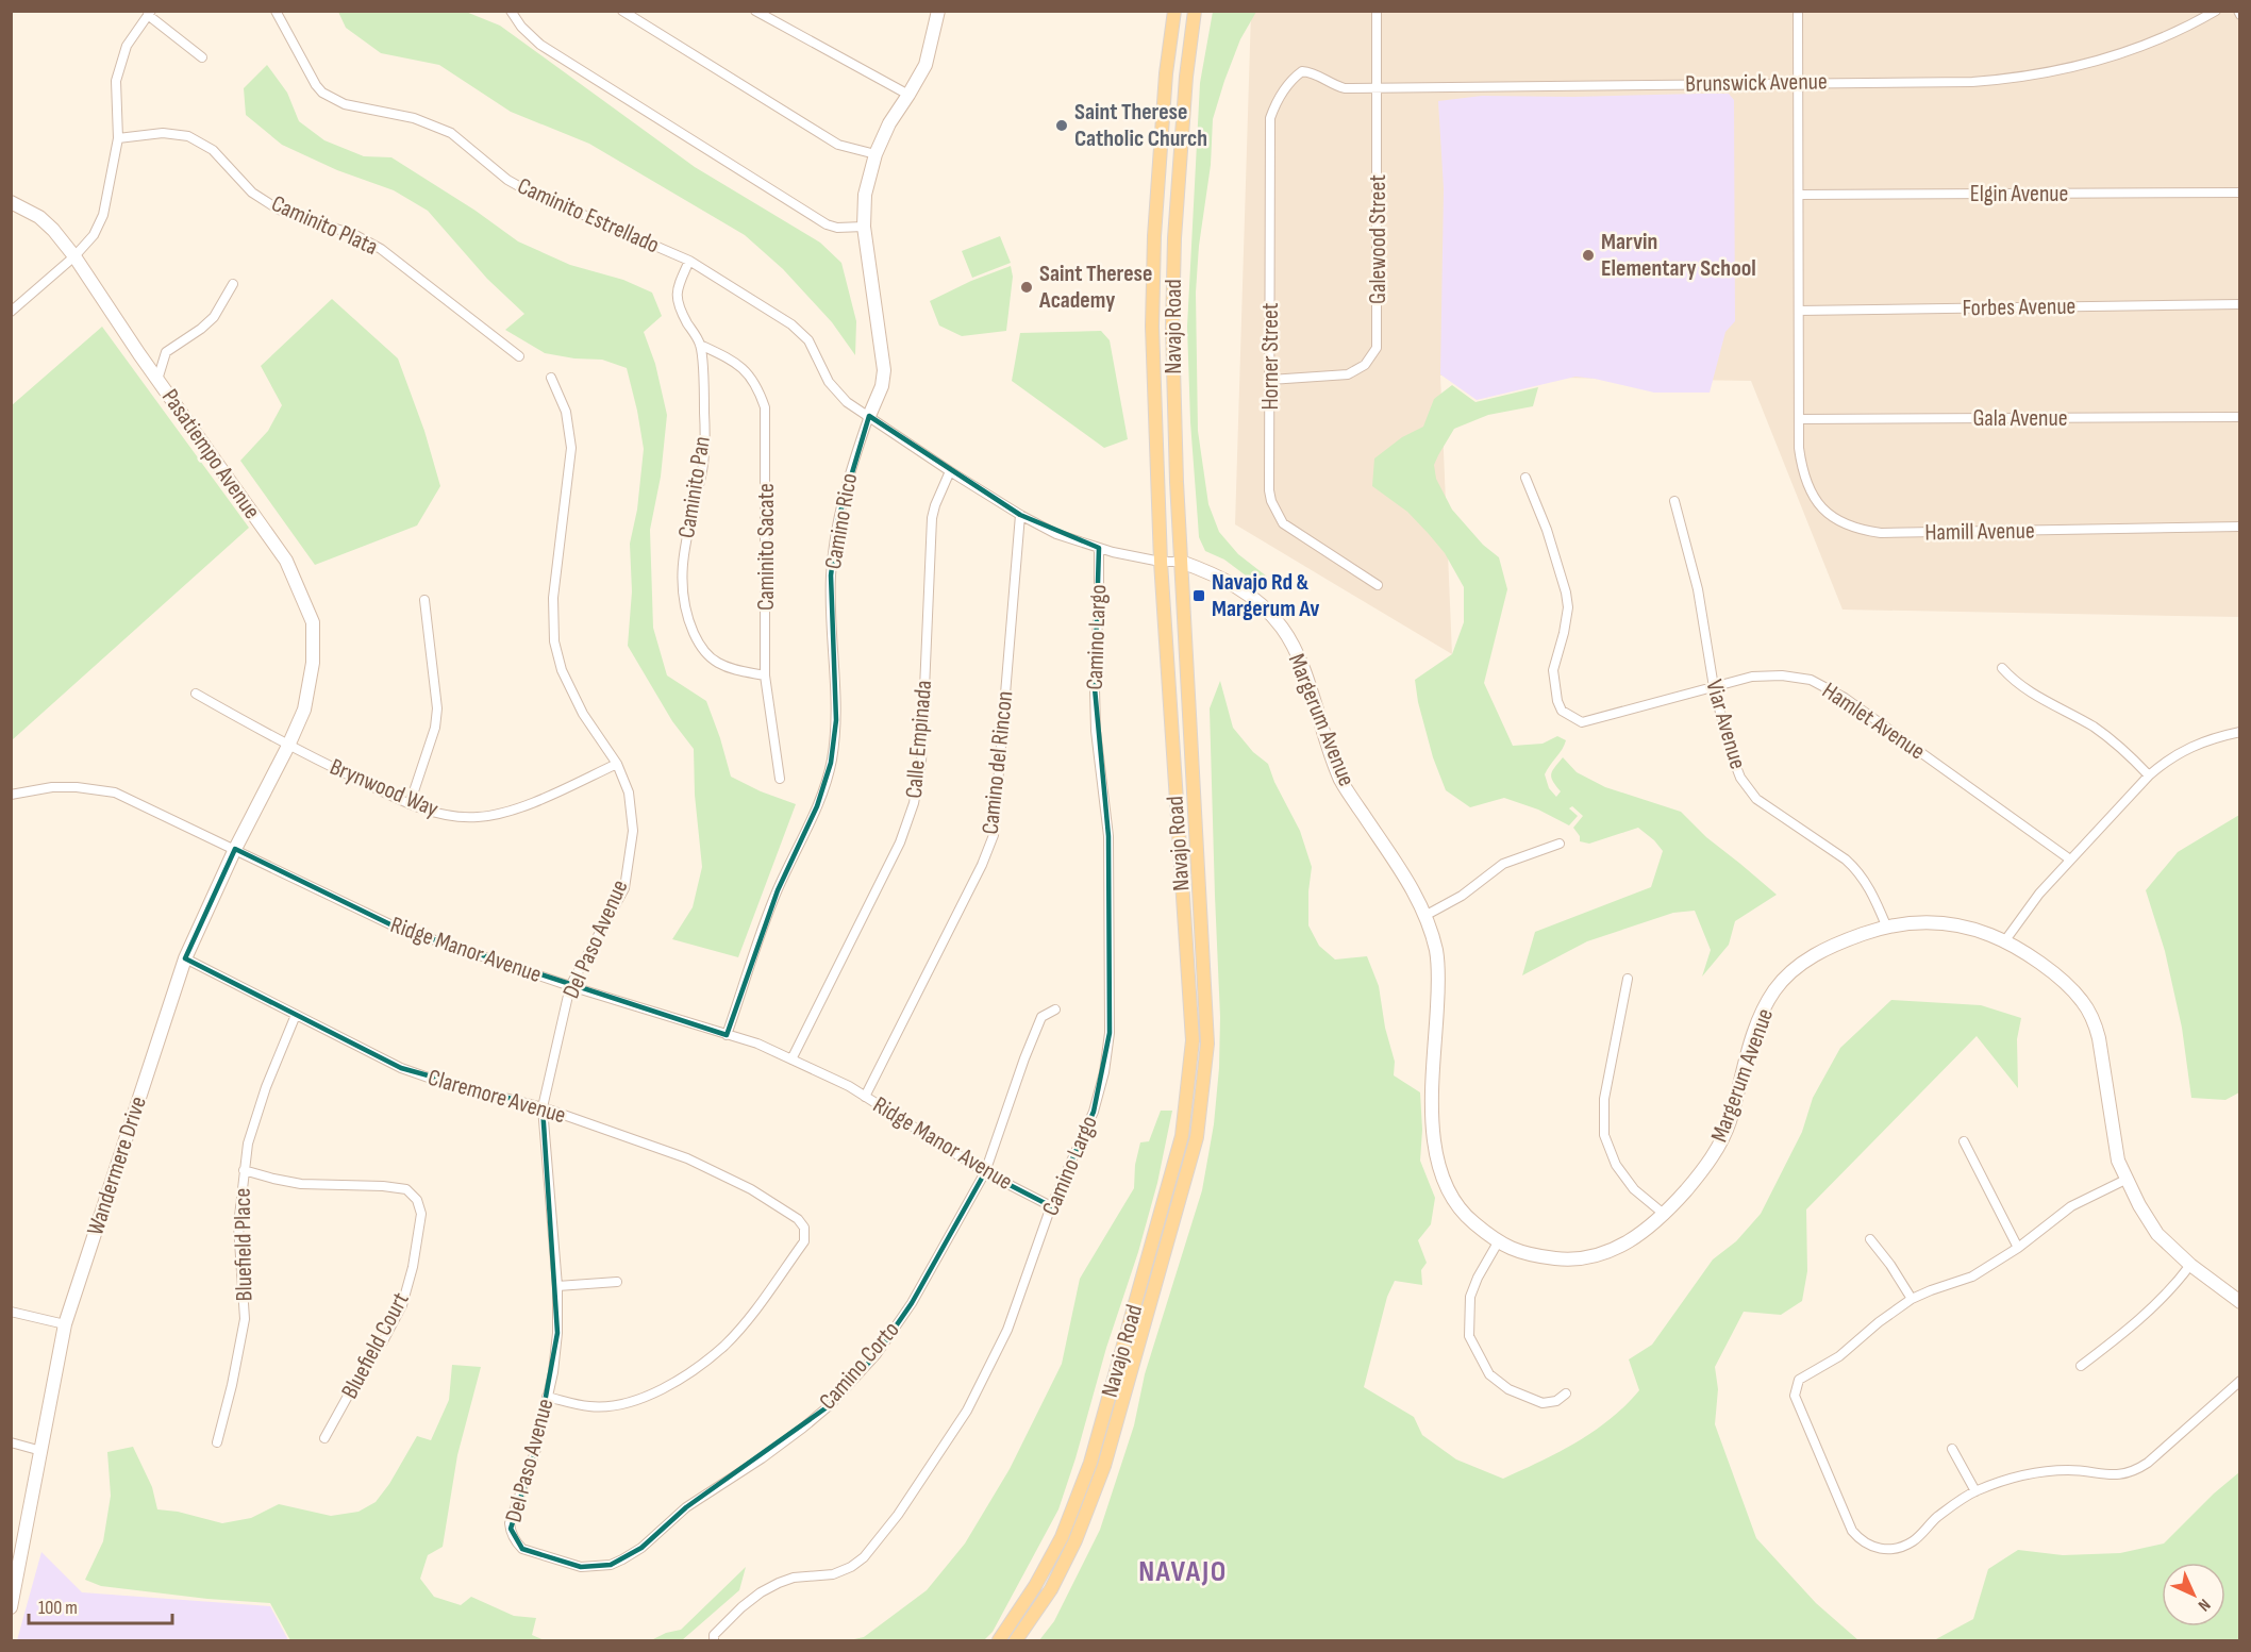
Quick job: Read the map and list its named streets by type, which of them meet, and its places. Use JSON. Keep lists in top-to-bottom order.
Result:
{
  "streets": {
    "main road": ["Navajo Road"],
    "street": [
      "Brunswick Avenue",
      "Elgin Avenue",
      "Caminito Estrellado",
      "Caminito Plata",
      "Galewood Street",
      "Forbes Avenue",
      "Horner Street",
      "Gala Avenue",
      "Pasatiempo Avenue",
      "Caminito Pan",
      "Camino Rico",
      "Hamill Avenue",
      "Caminito Sacate",
      "Camino Largo",
      "Margerum Avenue",
      "Hamlet Avenue",
      "Viar Avenue",
      "Calle Empinada",
      "Camino del Rincon",
      "Brynwood Way",
      "Del Paso Avenue",
      "Ridge Manor Avenue",
      "Claremore Avenue",
      "Wandermere Drive",
      "Bluefield Place",
      "Bluefield Court",
      "Camino Corto"
    ]
  },
  "crossings": [
    ["Brunswick Avenue", "Galewood Street"],
    ["Brunswick Avenue", "Horner Street"],
    ["Brunswick Avenue", "Hamill Avenue"],
    ["Elgin Avenue", "Hamill Avenue"],
    ["Caminito Estrellado", "Navajo Road"],
    ["Caminito Estrellado", "Caminito Pan"],
    ["Caminito Estrellado", "Camino Rico"],
    ["Caminito Estrellado", "Camino Largo"],
    ["Caminito Estrellado", "Margerum Avenue"],
    ["Caminito Estrellado", "Calle Empinada"],
    ["Caminito Estrellado", "Camino del Rincon"],
    ["Galewood Street", "Horner Street"],
    ["Forbes Avenue", "Hamill Avenue"],
    ["Navajo Road", "Margerum Avenue"],
    ["Gala Avenue", "Hamill Avenue"],
    ["Pasatiempo Avenue", "Brynwood Way"],
    ["Pasatiempo Avenue", "Wandermere Drive"],
    ["Caminito Pan", "Caminito Sacate"],
    ["Camino Rico", "Ridge Manor Avenue"],
    ["Camino Largo", "Ridge Manor Avenue"],
    ["Margerum Avenue", "Viar Avenue"],
    ["Hamlet Avenue", "Viar Avenue"],
    ["Calle Empinada", "Ridge Manor Avenue"],
    ["Camino del Rincon", "Ridge Manor Avenue"],
    ["Brynwood Way", "Del Paso Avenue"],
    ["Brynwood Way", "Wandermere Drive"],
    ["Del Paso Avenue", "Ridge Manor Avenue"],
    ["Del Paso Avenue", "Claremore Avenue"],
    ["Del Paso Avenue", "Camino Corto"],
    ["Ridge Manor Avenue", "Wandermere Drive"],
    ["Ridge Manor Avenue", "Camino Corto"],
    ["Claremore Avenue", "Wandermere Drive"],
    ["Claremore Avenue", "Bluefield Place"],
    ["Bluefield Place", "Bluefield Court"]
  ],
  "districts": ["NAVAJO"],
  "places": {
    "other": ["Saint Therese Catholic Church", "Marvin Elementary School", "Saint Therese Academy"],
    "transit": ["Navajo Rd & Margerum Av"]
  },
  "scale_bar": "100 m",
  "north": "bottom right"
}
